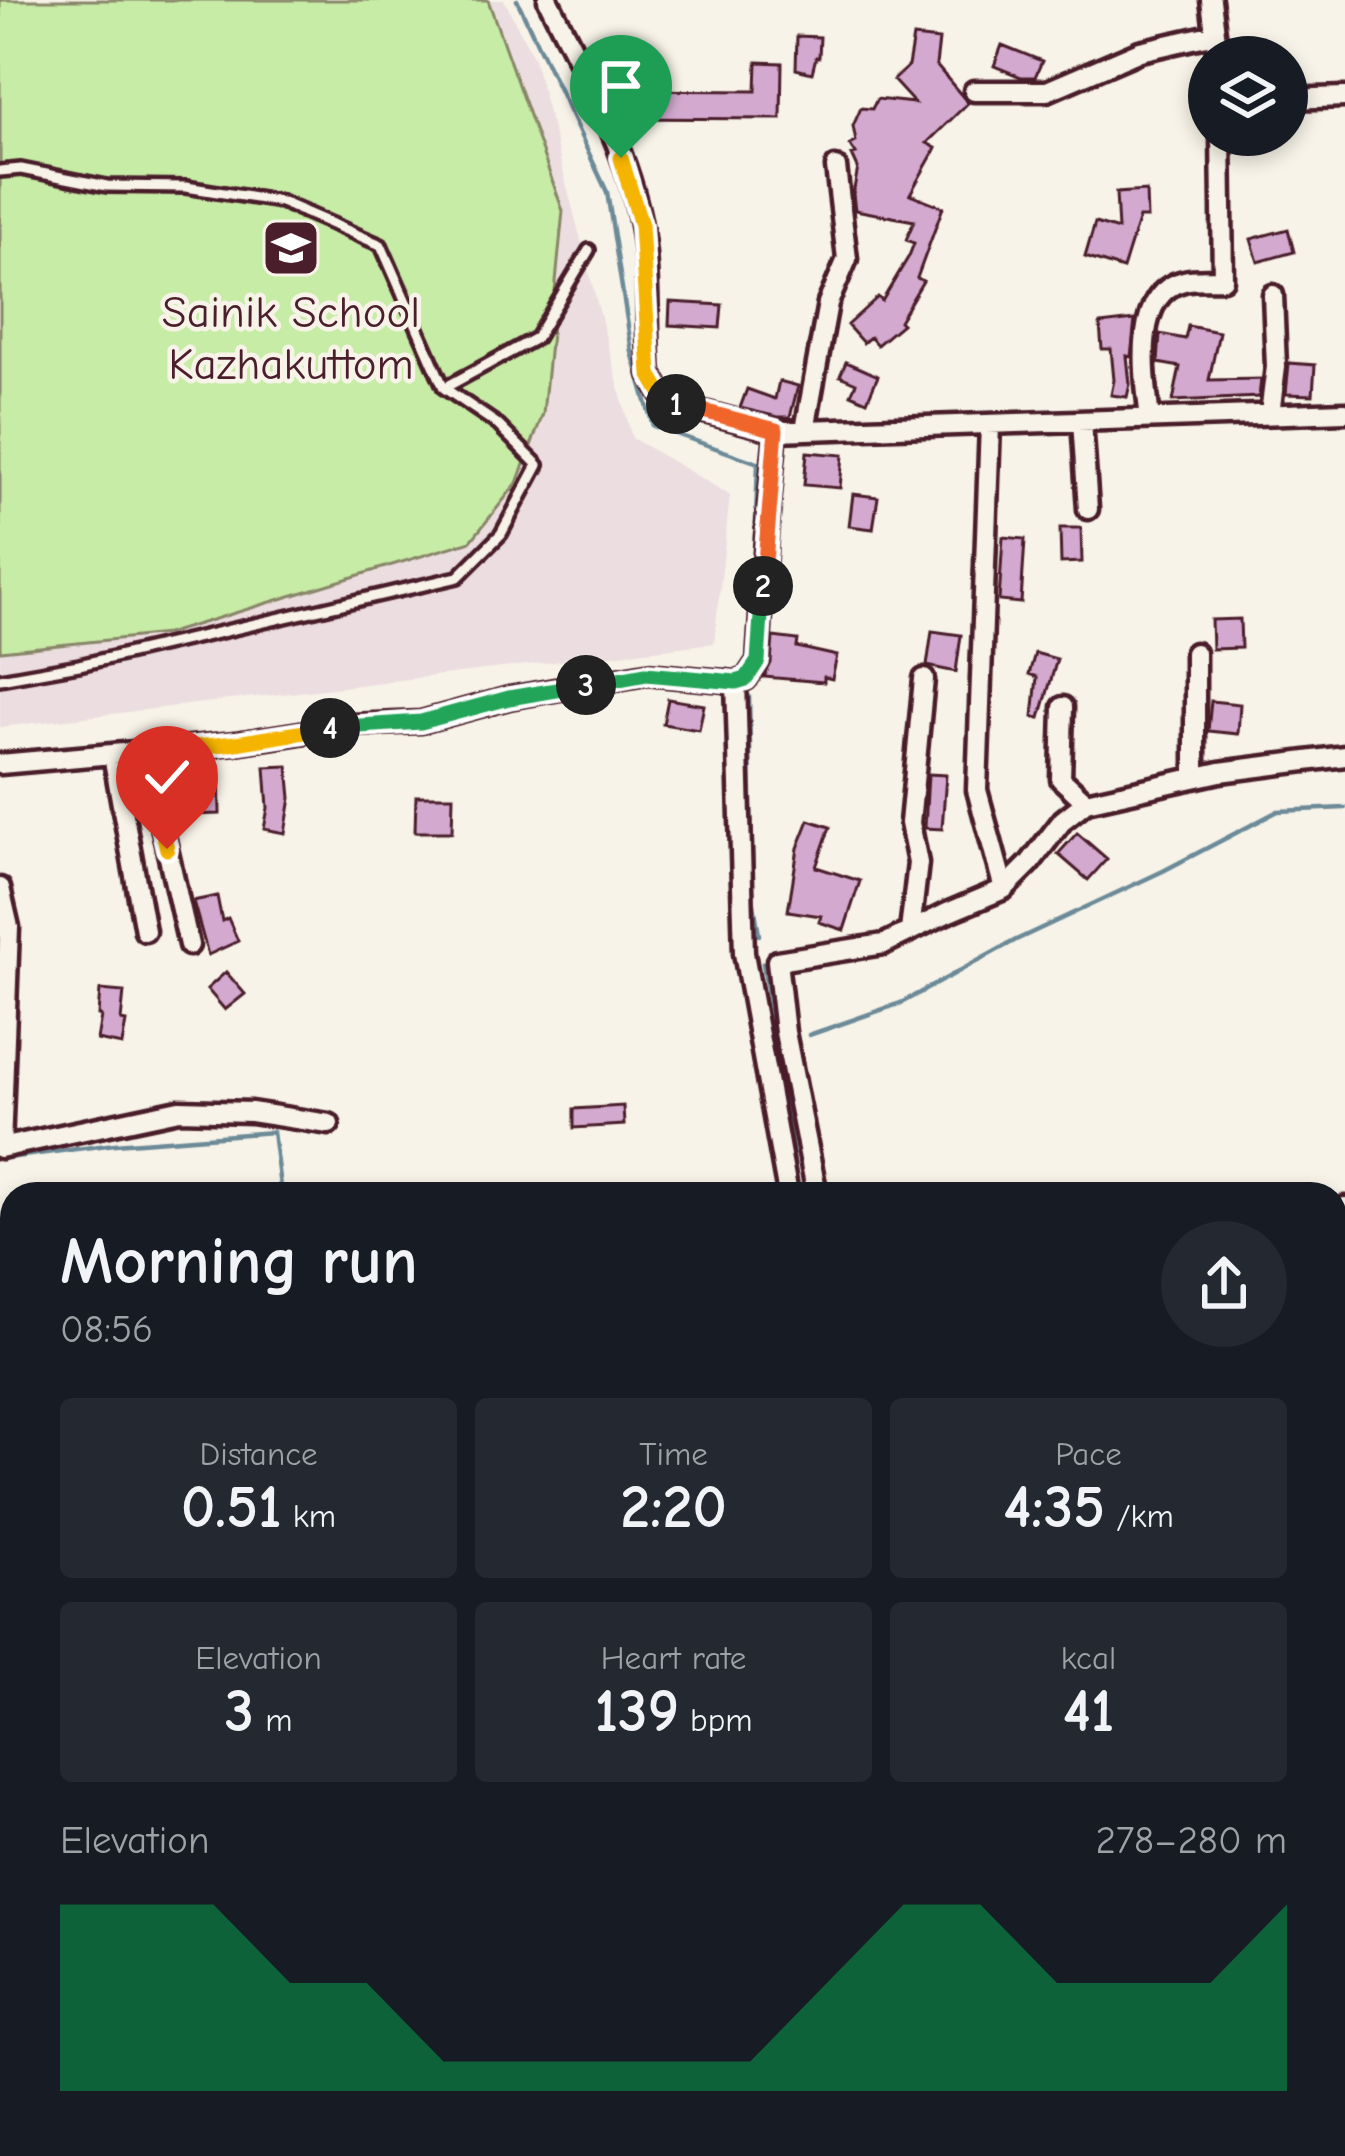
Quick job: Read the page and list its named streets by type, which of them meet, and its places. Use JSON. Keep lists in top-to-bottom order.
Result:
{
  "places": {
    "school or university": ["Sainik School Kazhakuttom"]
  },
  "page": {
    "pins": [
      "1",
      "2",
      "3",
      "4"
    ],
    "heading": ["Morning run", "08:56"],
    "stats": [
      ["Distance", "0.51 km"],
      ["Time", "2:20"],
      ["Pace", "4:35 /km"],
      ["Elevation", "3 m"],
      ["Heart rate", "139 bpm"],
      ["kcal", "41"]
    ],
    "chart": ["Elevation", "278–280 m"]
  }
}
